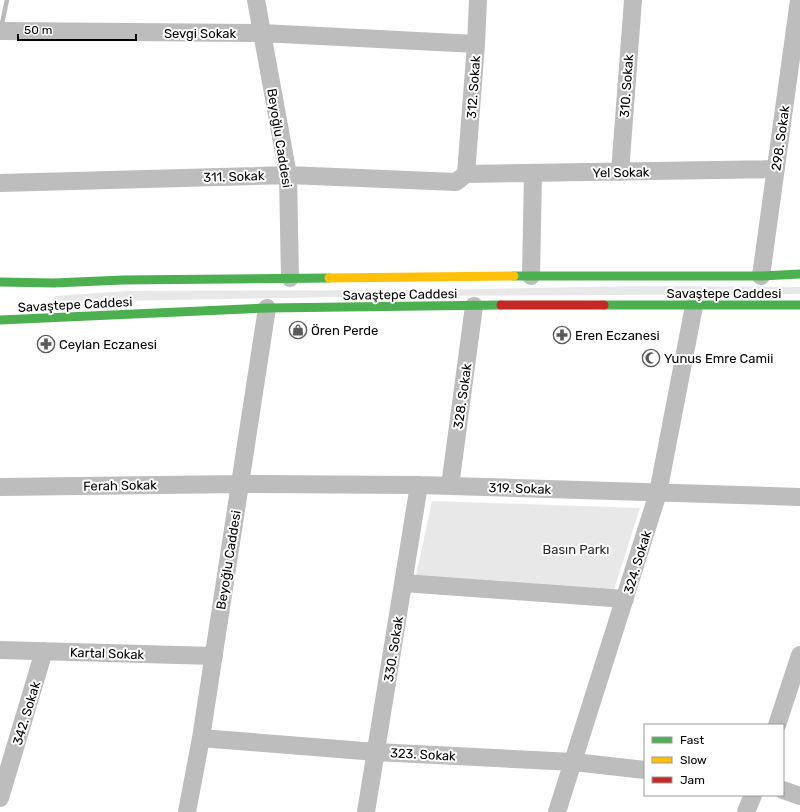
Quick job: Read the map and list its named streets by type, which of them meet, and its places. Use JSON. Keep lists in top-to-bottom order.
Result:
{
  "streets": {
    "main road": ["Savaştepe Caddesi"],
    "street": [
      "Sevgi Sokak",
      "310. Sokak",
      "312. Sokak",
      "Beyoğlu Caddesi",
      "298. Sokak",
      "Yel Sokak",
      "311. Sokak",
      "328. Sokak",
      "Ferah Sokak",
      "319. Sokak",
      "324. Sokak",
      "330. Sokak",
      "Kartal Sokak",
      "342. Sokak",
      "323. Sokak"
    ]
  },
  "crossings": [
    ["Sevgi Sokak", "312. Sokak"],
    ["Sevgi Sokak", "Beyoğlu Caddesi"],
    ["310. Sokak", "Yel Sokak"],
    ["312. Sokak", "Yel Sokak"],
    ["312. Sokak", "311. Sokak"],
    ["Beyoğlu Caddesi", "311. Sokak"],
    ["Beyoğlu Caddesi", "Savaştepe Caddesi"],
    ["Beyoğlu Caddesi", "Ferah Sokak"],
    ["Beyoğlu Caddesi", "319. Sokak"],
    ["Beyoğlu Caddesi", "Kartal Sokak"],
    ["Beyoğlu Caddesi", "323. Sokak"],
    ["298. Sokak", "Yel Sokak"],
    ["298. Sokak", "Savaştepe Caddesi"],
    ["Yel Sokak", "311. Sokak"],
    ["Savaştepe Caddesi", "328. Sokak"],
    ["Savaştepe Caddesi", "324. Sokak"],
    ["328. Sokak", "319. Sokak"],
    ["Ferah Sokak", "319. Sokak"],
    ["319. Sokak", "324. Sokak"],
    ["319. Sokak", "330. Sokak"],
    ["324. Sokak", "323. Sokak"],
    ["330. Sokak", "323. Sokak"],
    ["Kartal Sokak", "342. Sokak"]
  ],
  "parks": ["Basın Parkı"],
  "places": {
    "shop": ["Ören Perde"],
    "pharmacy": ["Eren Eczanesi", "Ceylan Eczanesi"],
    "mosque": ["Yunus Emre Camii"]
  },
  "legend": ["Fast", "Slow", "Jam"],
  "scale_bar": "50 m"
}
